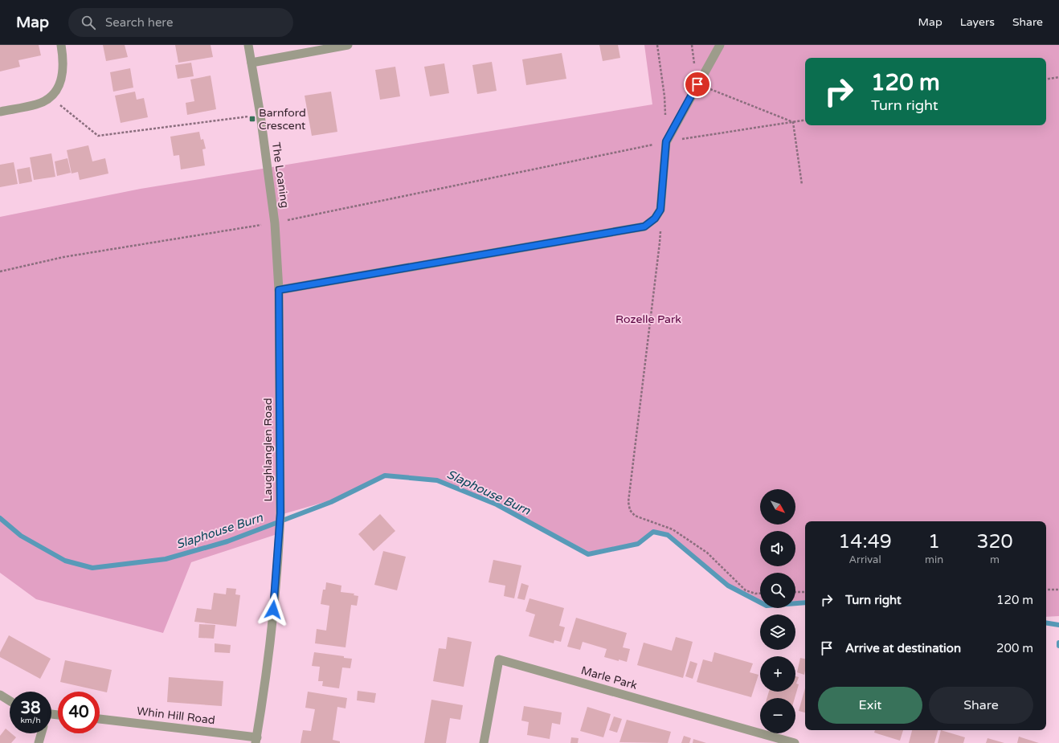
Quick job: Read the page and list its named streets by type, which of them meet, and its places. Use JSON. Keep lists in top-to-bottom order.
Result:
{
  "streets": {
    "street": [
      "The Loaning",
      "Laughlanglen Road",
      "Marle Park",
      "Whin Hill Road"
    ]
  },
  "crossings": [
    ["The Loaning", "Laughlanglen Road"],
    ["Laughlanglen Road", "Whin Hill Road"]
  ],
  "water": ["Slaphouse Burn"],
  "parks": ["Rozelle Park"],
  "places": {
    "transit": ["Barnford Crescent"]
  },
  "north": "bottom right",
  "page": {
    "header": "Map",
    "search": "Search here",
    "nav": ["Map", "Layers", "Share"],
    "turn": ["120 m", "Turn right"],
    "map_buttons": ["+", "−"],
    "eta": [
      "14:49",
      "Arrival",
      "1",
      "min",
      "320",
      "m"
    ],
    "list": [
      {
        "name": "Turn right",
        "value": "120 m"
      },
      {
        "name": "Arrive at destination",
        "value": "200 m"
      }
    ],
    "buttons": ["Exit", "Share"],
    "speed": "38 km/h",
    "limit": "40"
  }
}
